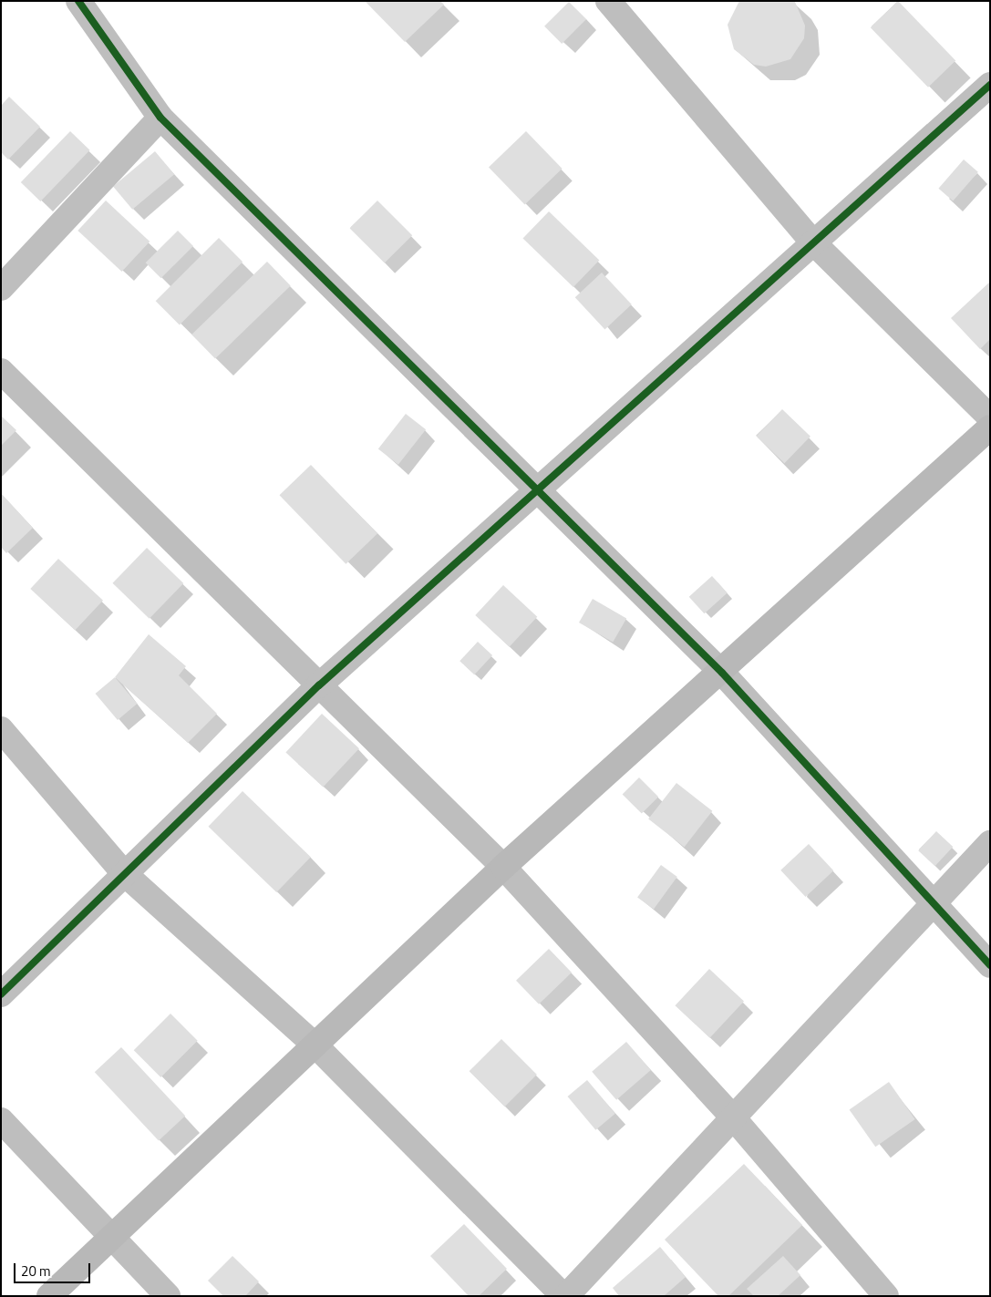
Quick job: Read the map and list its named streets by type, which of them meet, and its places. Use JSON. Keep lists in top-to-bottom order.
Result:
{
  "scale_bar": "20 m"
}
